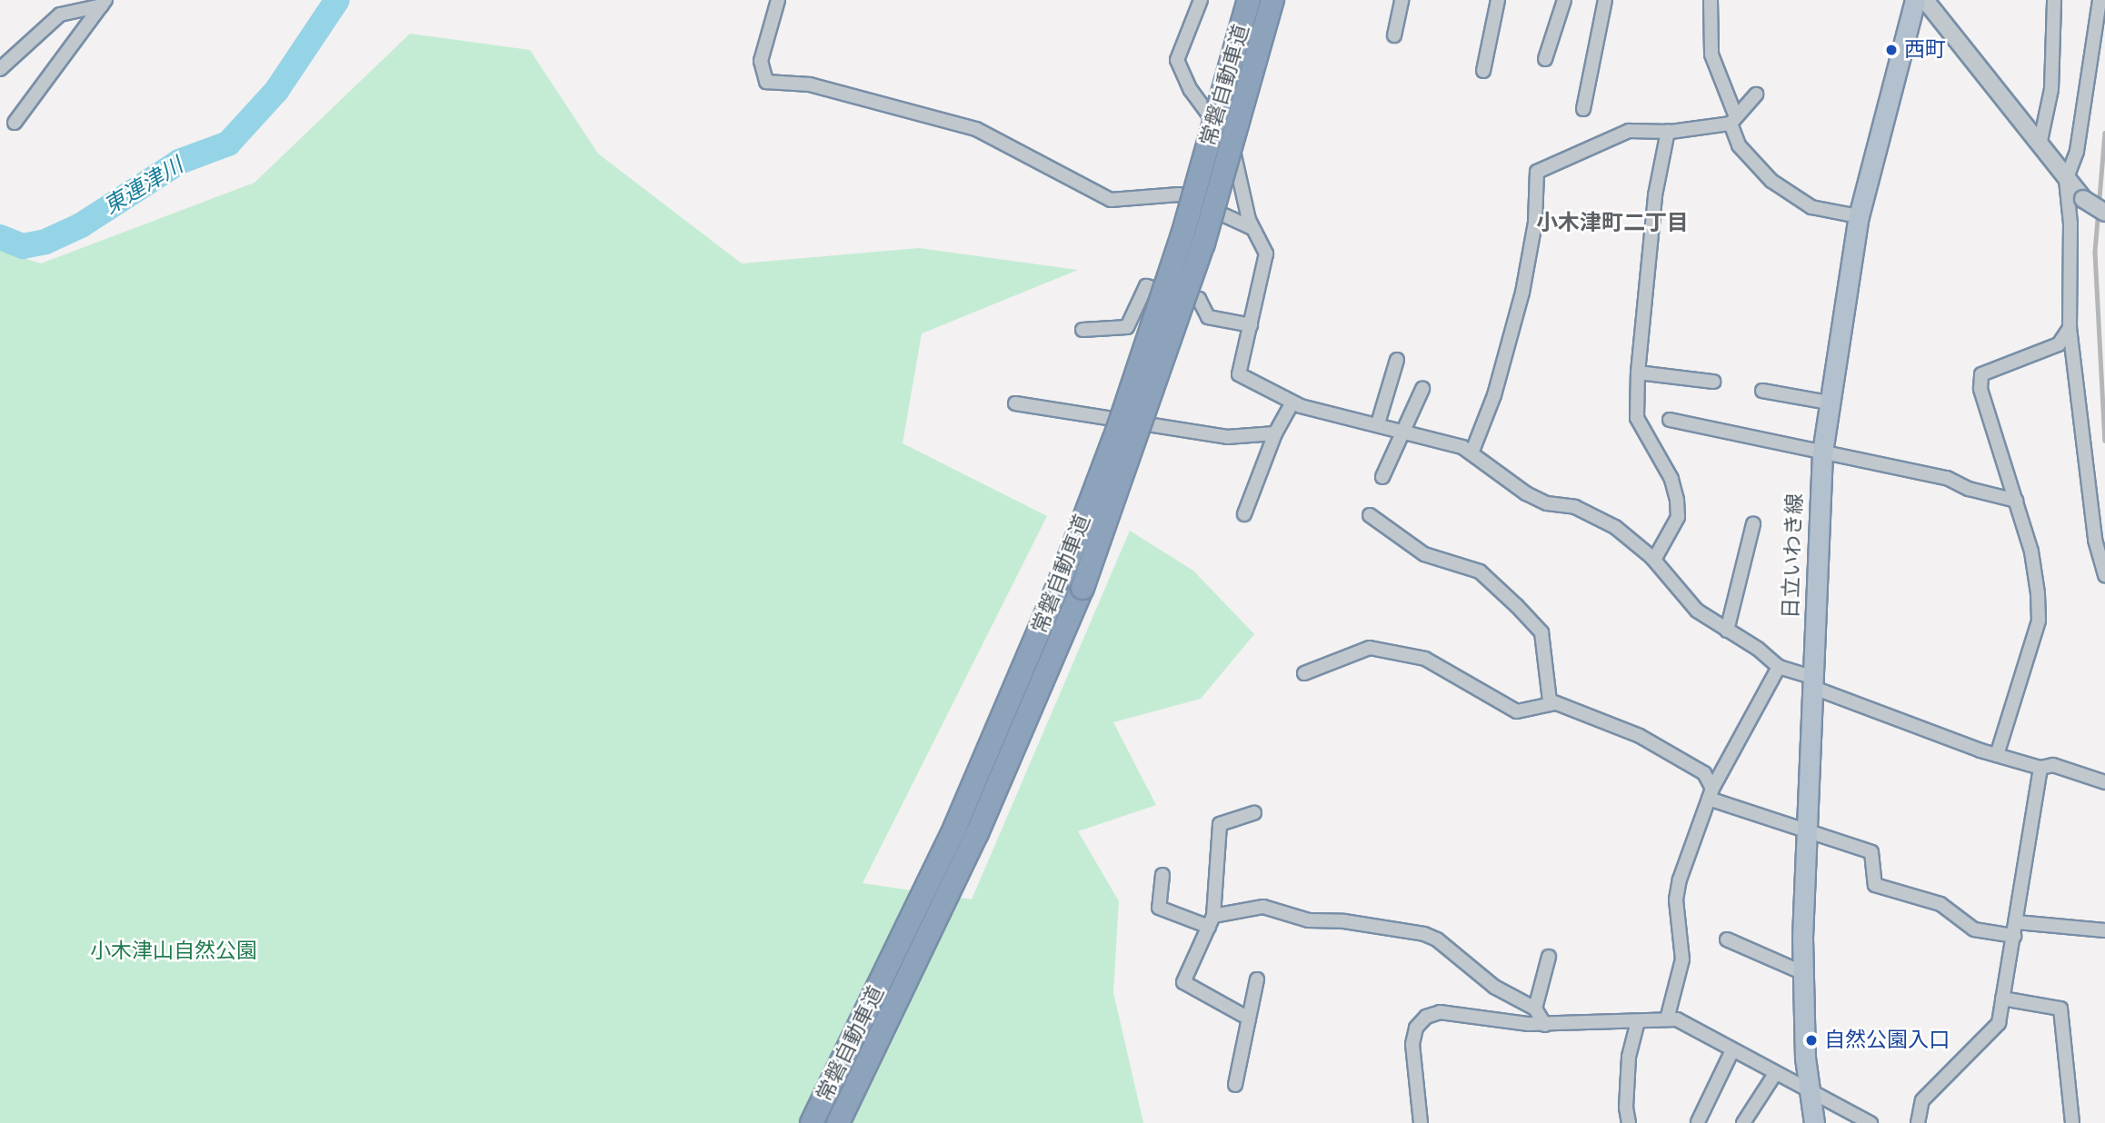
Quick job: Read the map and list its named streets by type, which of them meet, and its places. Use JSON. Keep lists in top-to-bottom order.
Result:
{
  "streets": {
    "highway": ["常磐自動車道"],
    "main road": ["日立いわき線"]
  },
  "districts": ["小木津町二丁目"],
  "water": ["東連津川"],
  "parks": ["小木津山自然公園"],
  "places": ["西町", "自然公園入口"]
}
